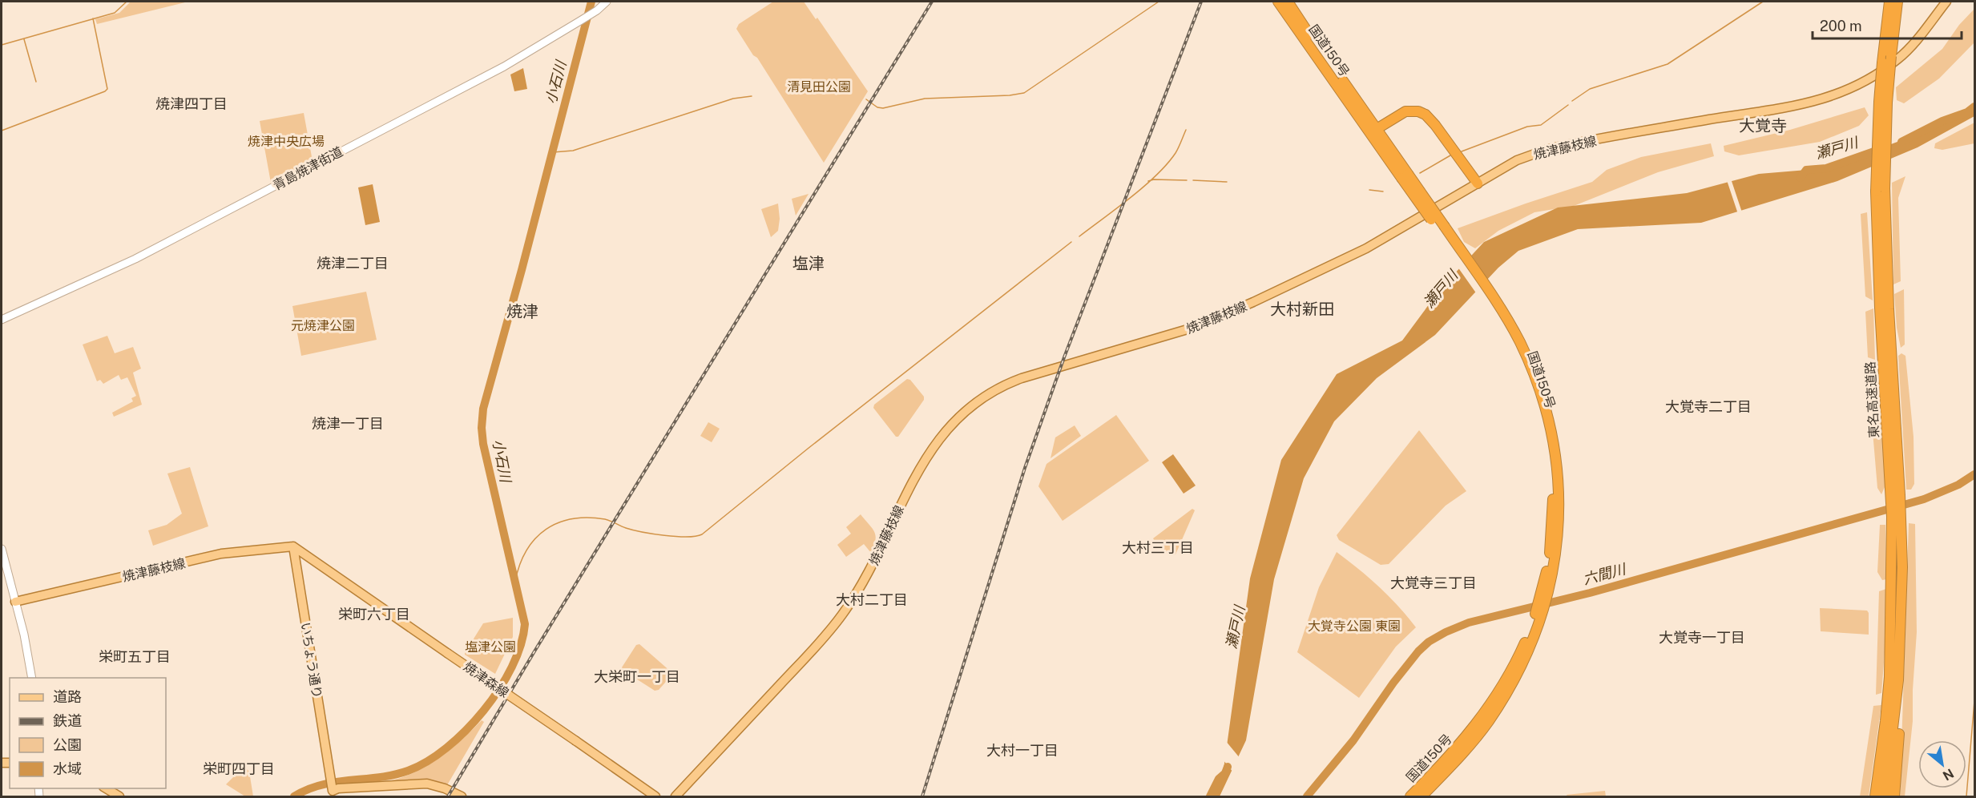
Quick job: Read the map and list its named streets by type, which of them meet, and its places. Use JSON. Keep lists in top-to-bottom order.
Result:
{
  "streets": {
    "highway": ["国道150号", "東名高速道路"],
    "main road": [
      "焼津藤枝線",
      "青島焼津街道",
      "いちょう通り",
      "焼津森線"
    ]
  },
  "crossings": [
    ["焼津藤枝線", "いちょう通り"],
    ["焼津藤枝線", "焼津森線"],
    ["いちょう通り", "焼津森線"]
  ],
  "districts": [
    "焼津四丁目",
    "大覚寺",
    "焼津二丁目",
    "塩津",
    "大村新田",
    "焼津",
    "大覚寺二丁目",
    "焼津一丁目",
    "大村三丁目",
    "大覚寺三丁目",
    "大村二丁目",
    "栄町六丁目",
    "大覚寺一丁目",
    "栄町五丁目",
    "大栄町一丁目",
    "大村一丁目",
    "栄町四丁目"
  ],
  "water": ["小石川", "瀬戸川", "六間川"],
  "parks": [
    "清見田公園",
    "焼津中央広場",
    "元焼津公園",
    "大覚寺公園 東園",
    "塩津公園"
  ],
  "legend": [
    "道路",
    "鉄道",
    "公園",
    "水域"
  ],
  "scale_bar": "200 m",
  "north": "bottom right"
}
